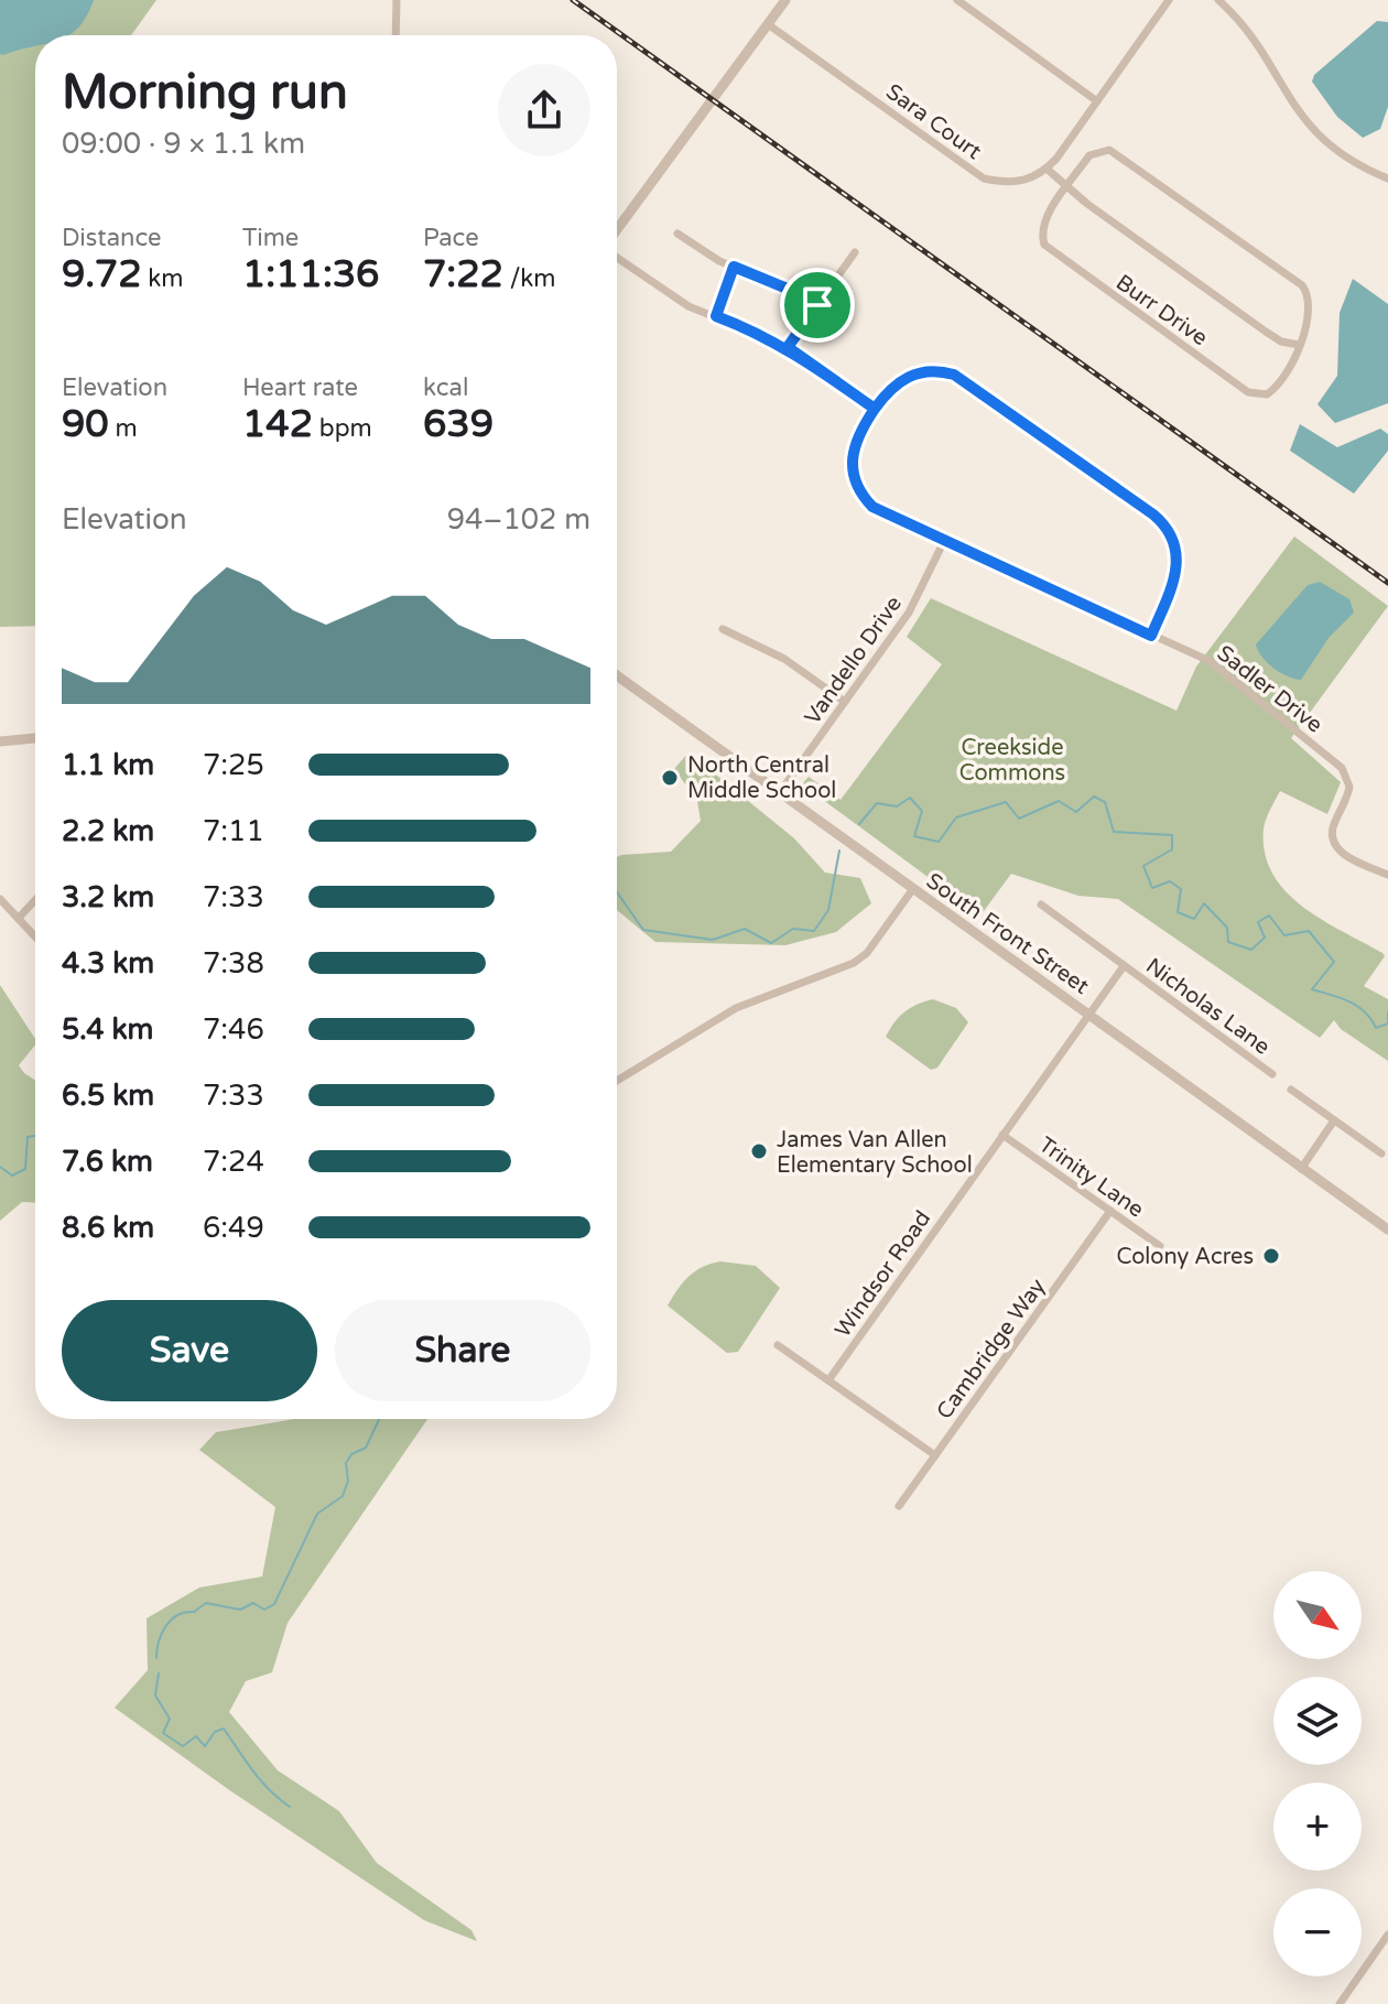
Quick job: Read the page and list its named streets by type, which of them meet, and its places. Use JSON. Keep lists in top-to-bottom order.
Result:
{
  "streets": {
    "street": [
      "Sara Court",
      "Burr Drive",
      "Vandello Drive",
      "Sadler Drive",
      "South Front Street",
      "Nicholas Lane",
      "Trinity Lane",
      "Windsor Road",
      "Cambridge Way"
    ]
  },
  "crossings": [
    ["Sara Court", "Burr Drive"],
    ["Vandello Drive", "Sadler Drive"],
    ["Vandello Drive", "South Front Street"],
    ["South Front Street", "Nicholas Lane"],
    ["South Front Street", "Windsor Road"],
    ["Nicholas Lane", "Windsor Road"],
    ["Trinity Lane", "Windsor Road"],
    ["Trinity Lane", "Cambridge Way"]
  ],
  "parks": ["Creekside Commons"],
  "places": ["North Central Middle School", "James Van Allen Elementary School", "Colony Acres"],
  "north": "bottom right",
  "page": {
    "heading": ["Morning run", "09:00 · 9 × 1.1 km"],
    "stats": [
      ["Distance", "9.72 km"],
      ["Time", "1:11:36"],
      ["Pace", "7:22 /km"],
      ["Elevation", "90 m"],
      ["Heart rate", "142 bpm"],
      ["kcal", "639"]
    ],
    "chart": ["Elevation", "94–102 m"],
    "list": [
      {
        "name": "1.1 km",
        "note": "7:25"
      },
      {
        "name": "2.2 km",
        "note": "7:11"
      },
      {
        "name": "3.2 km",
        "note": "7:33"
      },
      {
        "name": "4.3 km",
        "note": "7:38"
      },
      {
        "name": "5.4 km",
        "note": "7:46"
      },
      {
        "name": "6.5 km",
        "note": "7:33"
      },
      {
        "name": "7.6 km",
        "note": "7:24"
      },
      {
        "name": "8.6 km",
        "note": "6:49"
      }
    ],
    "buttons": ["Save", "Share"],
    "map_buttons": ["+", "−"]
  }
}
